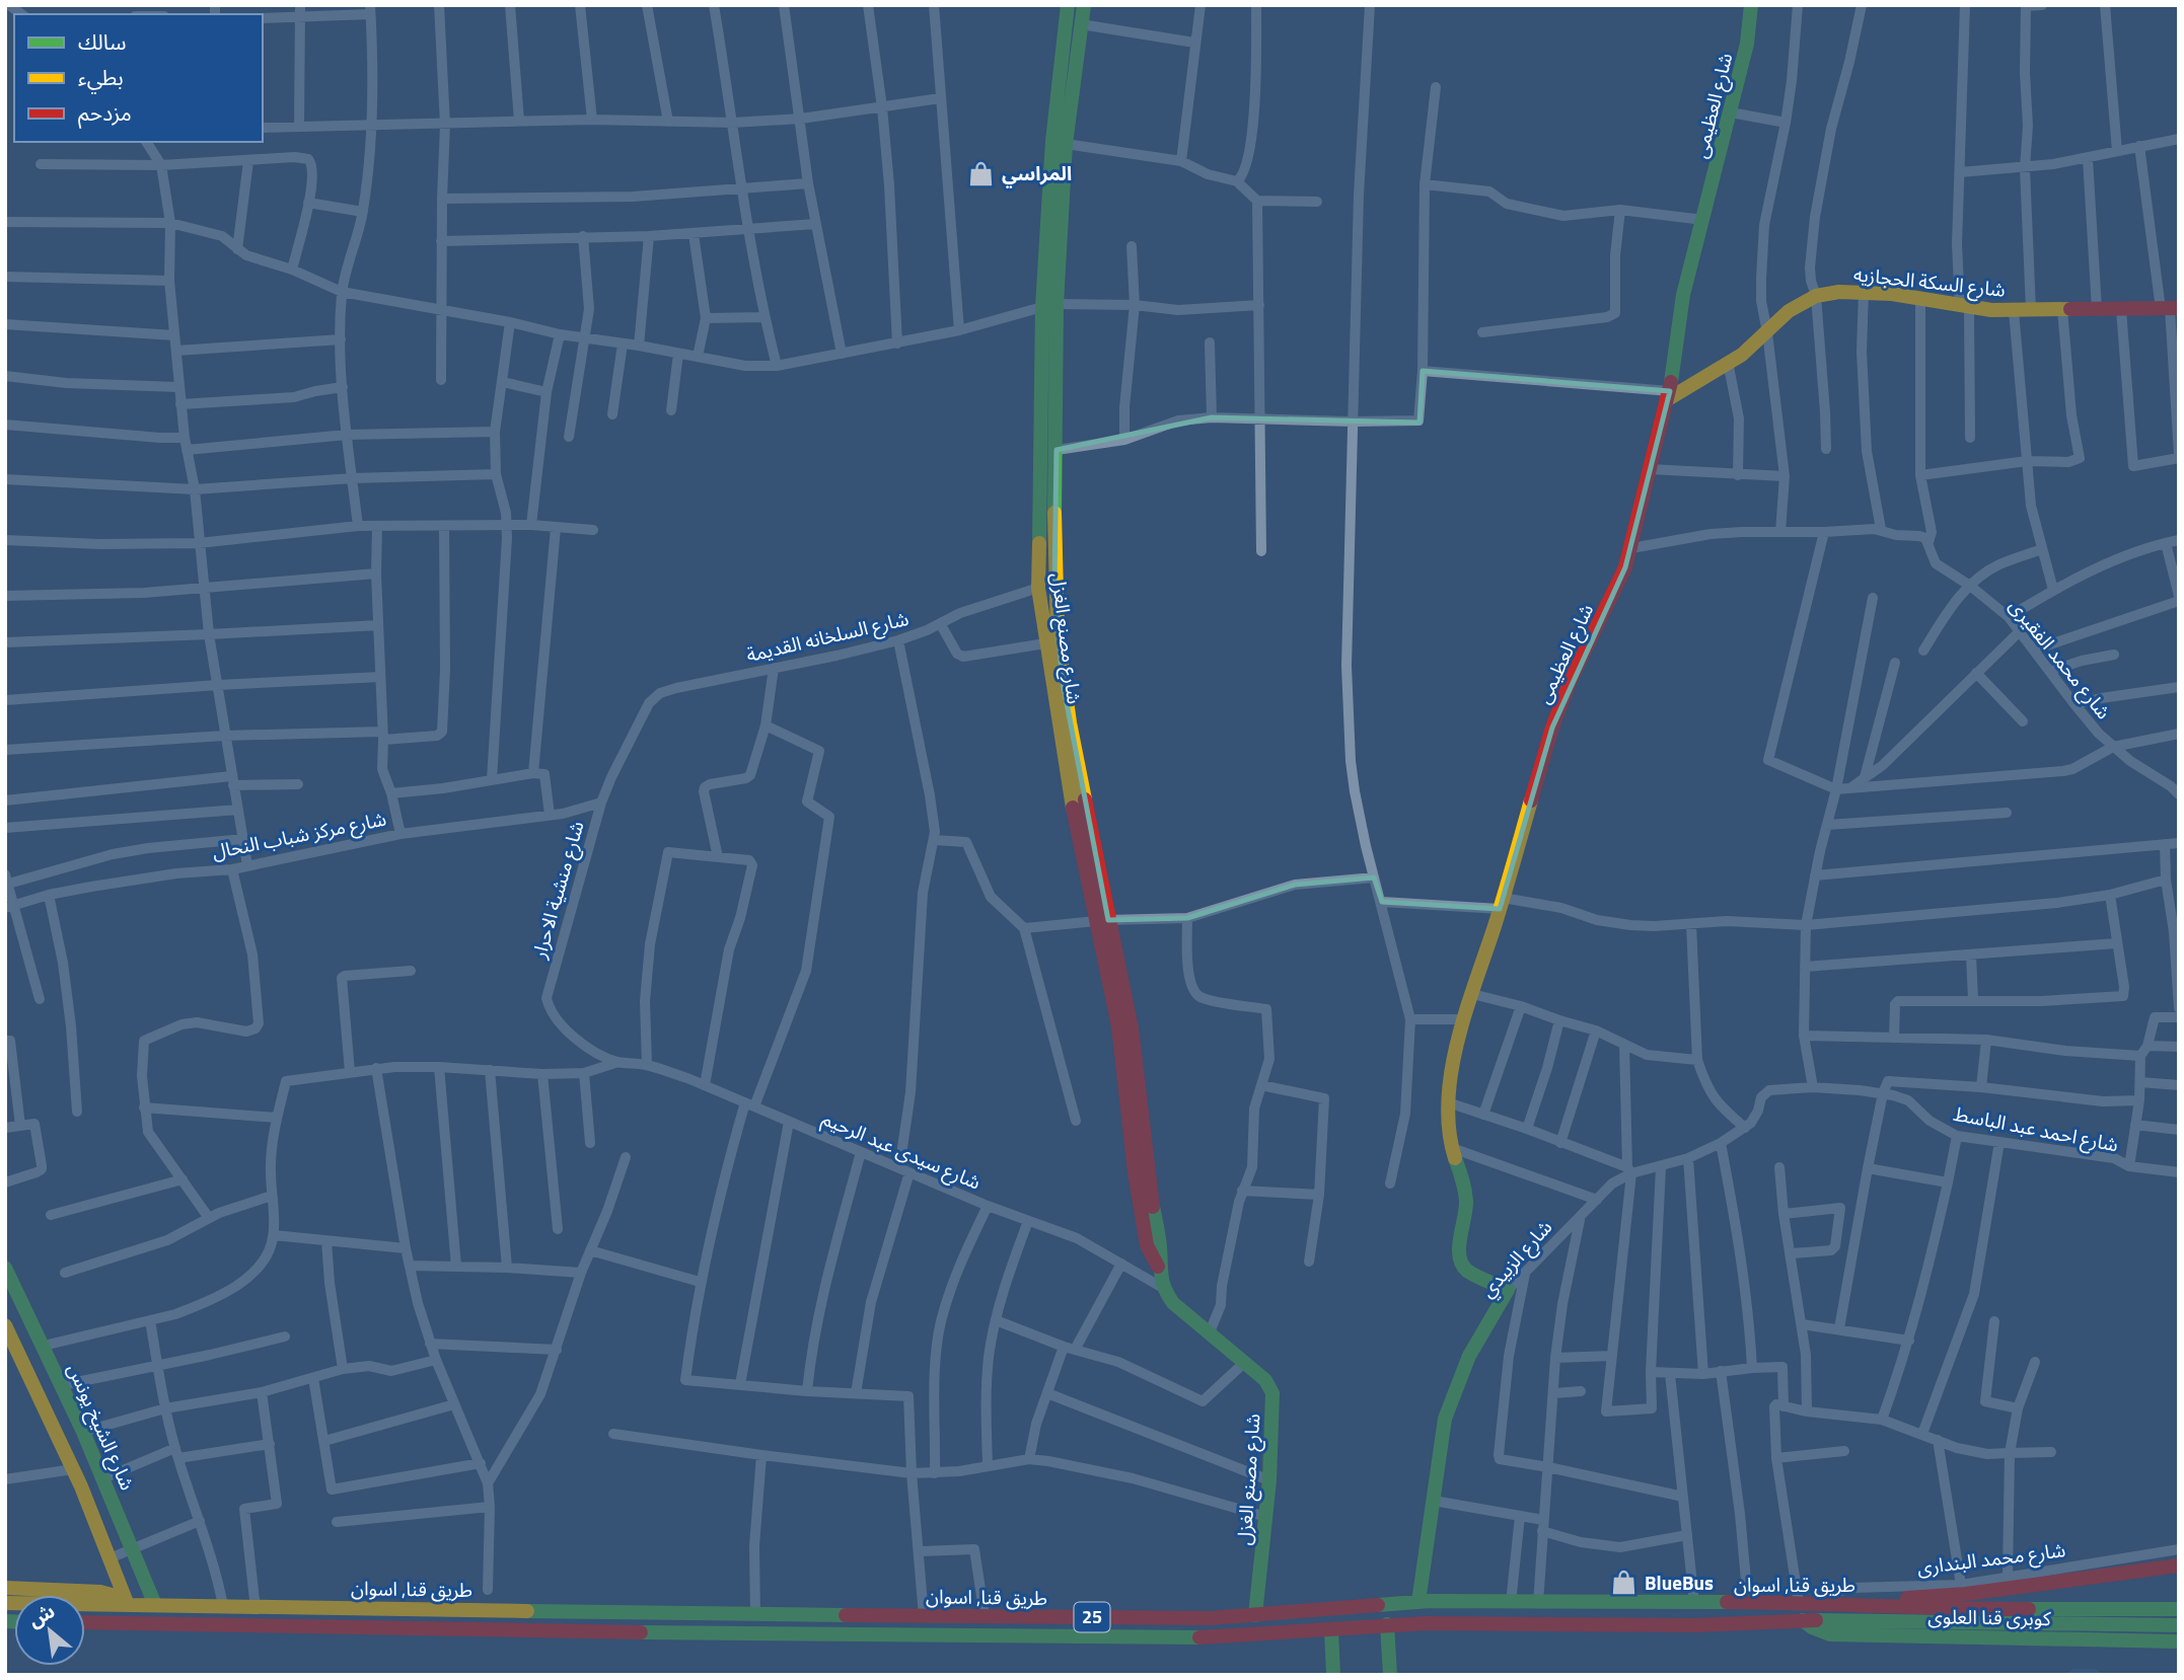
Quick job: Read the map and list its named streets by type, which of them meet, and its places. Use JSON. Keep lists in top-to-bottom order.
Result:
{
  "streets": {
    "main road": [
      "شارع العظيمى",
      "شارع السكة الحجازيه",
      "شارع مصنع الغزل",
      "شارع الزبيدي",
      "شارع الشيخ يونس",
      "طريق قنا, اسوان",
      "25",
      "كوبرى قنا العلوى"
    ],
    "street": [
      "شارع السلخانه القديمة",
      "شارع محمد الفقيرى",
      "شارع مركز شباب النحال",
      "شارع منشية الاحرار",
      "شارع احمد عبد الباسط",
      "شارع سيدى عبد الرحيم",
      "شارع محمد البندارى"
    ]
  },
  "crossings": [
    ["شارع العظيمى", "شارع السكة الحجازيه"],
    ["شارع العظيمى", "شارع الزبيدي"],
    ["شارع السلخانه القديمة", "شارع مصنع الغزل"],
    ["شارع السلخانه القديمة", "شارع منشية الاحرار"],
    ["شارع مصنع الغزل", "شارع سيدى عبد الرحيم"],
    ["شارع مصنع الغزل", "طريق قنا, اسوان"],
    ["شارع مركز شباب النحال", "شارع منشية الاحرار"],
    ["شارع منشية الاحرار", "شارع سيدى عبد الرحيم"],
    ["شارع احمد عبد الباسط", "شارع الزبيدي"],
    ["شارع الزبيدي", "طريق قنا, اسوان"],
    ["شارع الشيخ يونس", "طريق قنا, اسوان"],
    ["شارع محمد البندارى", "طريق قنا, اسوان"],
    ["طريق قنا, اسوان", "كوبرى قنا العلوى"]
  ],
  "places": {
    "shop": ["المراسي", "BlueBus"]
  },
  "legend": ["سالك", "بطيء", "مزدحم"],
  "north": "top left"
}
